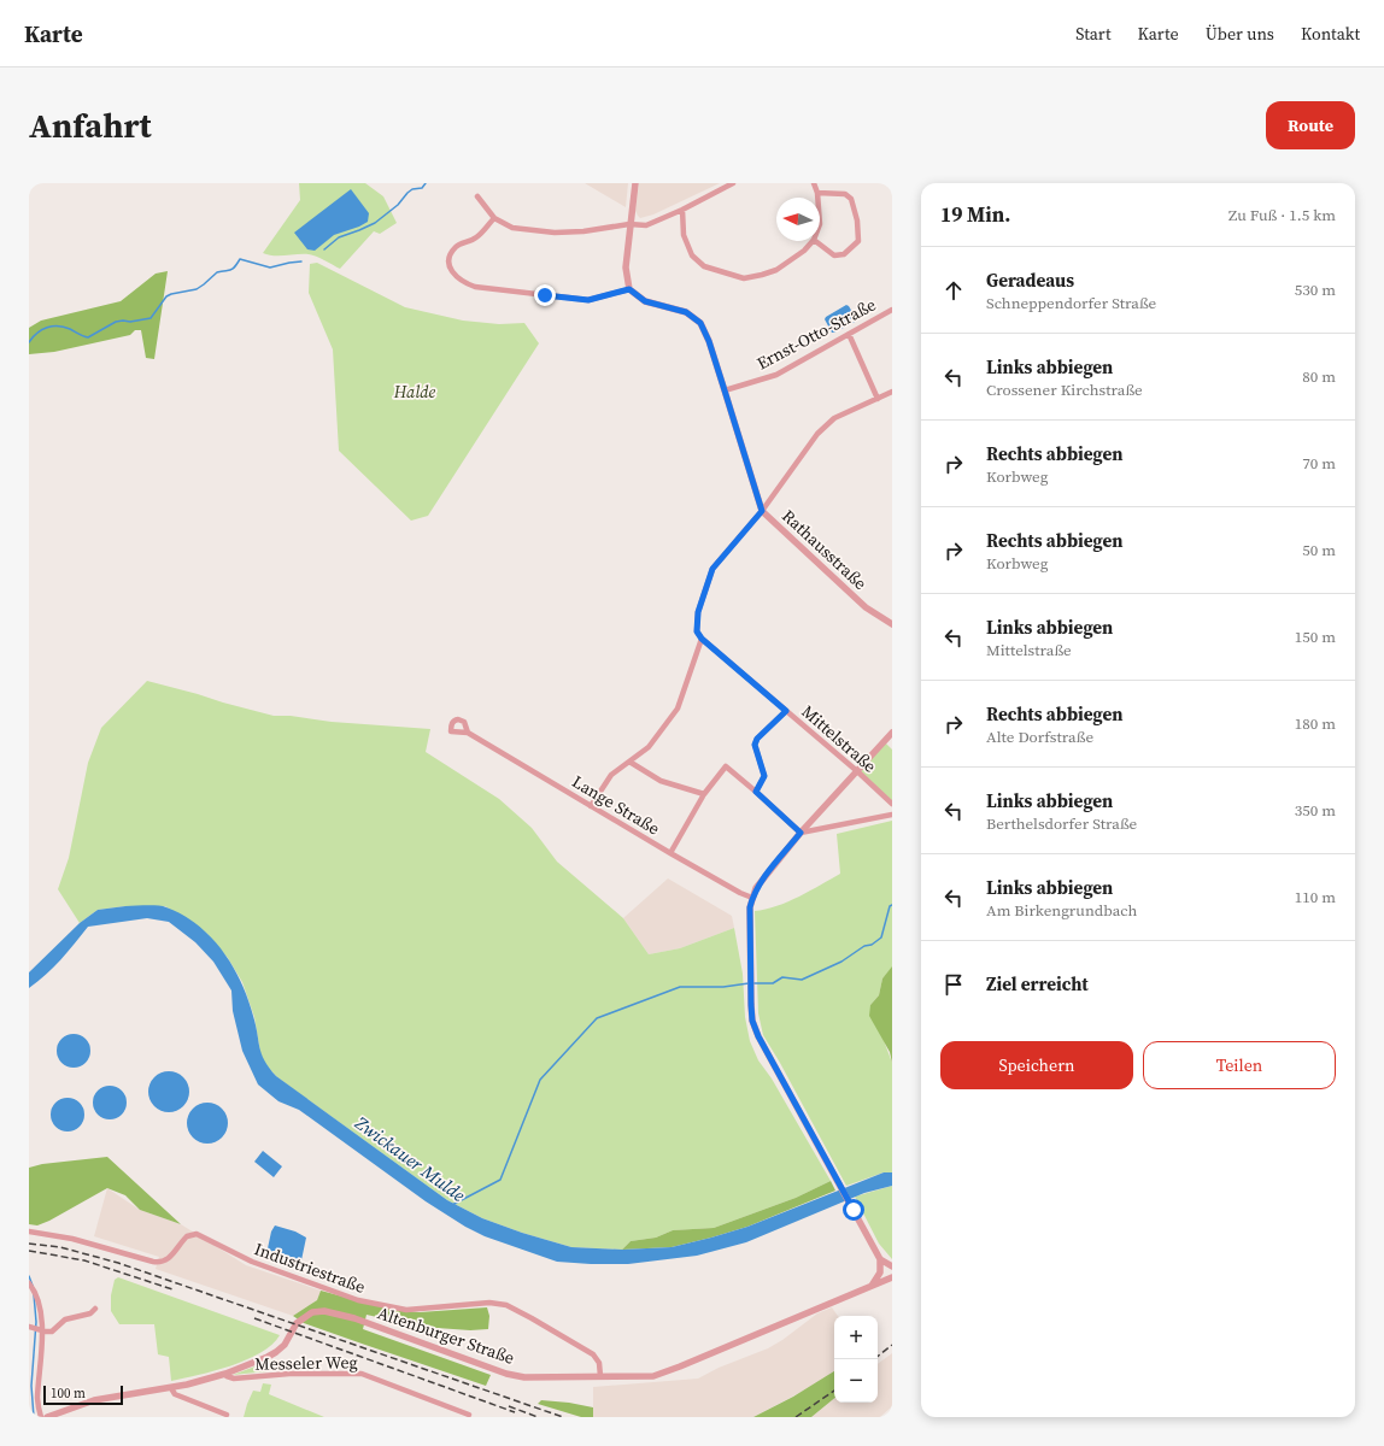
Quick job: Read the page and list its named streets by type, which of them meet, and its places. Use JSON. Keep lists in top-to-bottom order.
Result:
{
  "streets": {
    "street": [
      "Ernst-Otto-Straße",
      "Rathausstraße",
      "Mittelstraße",
      "Lange Straße",
      "Industriestraße",
      "Altenburger Straße",
      "Messeler Weg"
    ]
  },
  "crossings": [
    ["Industriestraße", "Altenburger Straße"],
    ["Altenburger Straße", "Messeler Weg"]
  ],
  "water": ["Zwickauer Mulde"],
  "parks": ["Halde"],
  "scale_bar": "100 m",
  "north": "left",
  "page": {
    "header": "Karte",
    "nav": [
      "Start",
      "Karte",
      "Über uns",
      "Kontakt"
    ],
    "buttons": [
      "Route",
      ["Speichern", "Teilen"]
    ],
    "title": "Anfahrt",
    "heading": ["19 Min.", "Zu Fuß · 1.5 km"],
    "list": [
      ["Geradeaus", "Schneppendorfer Straße", "530 m"],
      ["Links abbiegen", "Crossener Kirchstraße", "80 m"],
      ["Rechts abbiegen", "Korbweg", "70 m"],
      ["Rechts abbiegen", "Korbweg", "50 m"],
      ["Links abbiegen", "Mittelstraße", "150 m"],
      ["Rechts abbiegen", "Alte Dorfstraße", "180 m"],
      ["Links abbiegen", "Berthelsdorfer Straße", "350 m"],
      ["Links abbiegen", "Am Birkengrundbach", "110 m"],
      "Ziel erreicht"
    ],
    "map_buttons": ["+", "−"],
    "scale": "100 m"
  }
}
